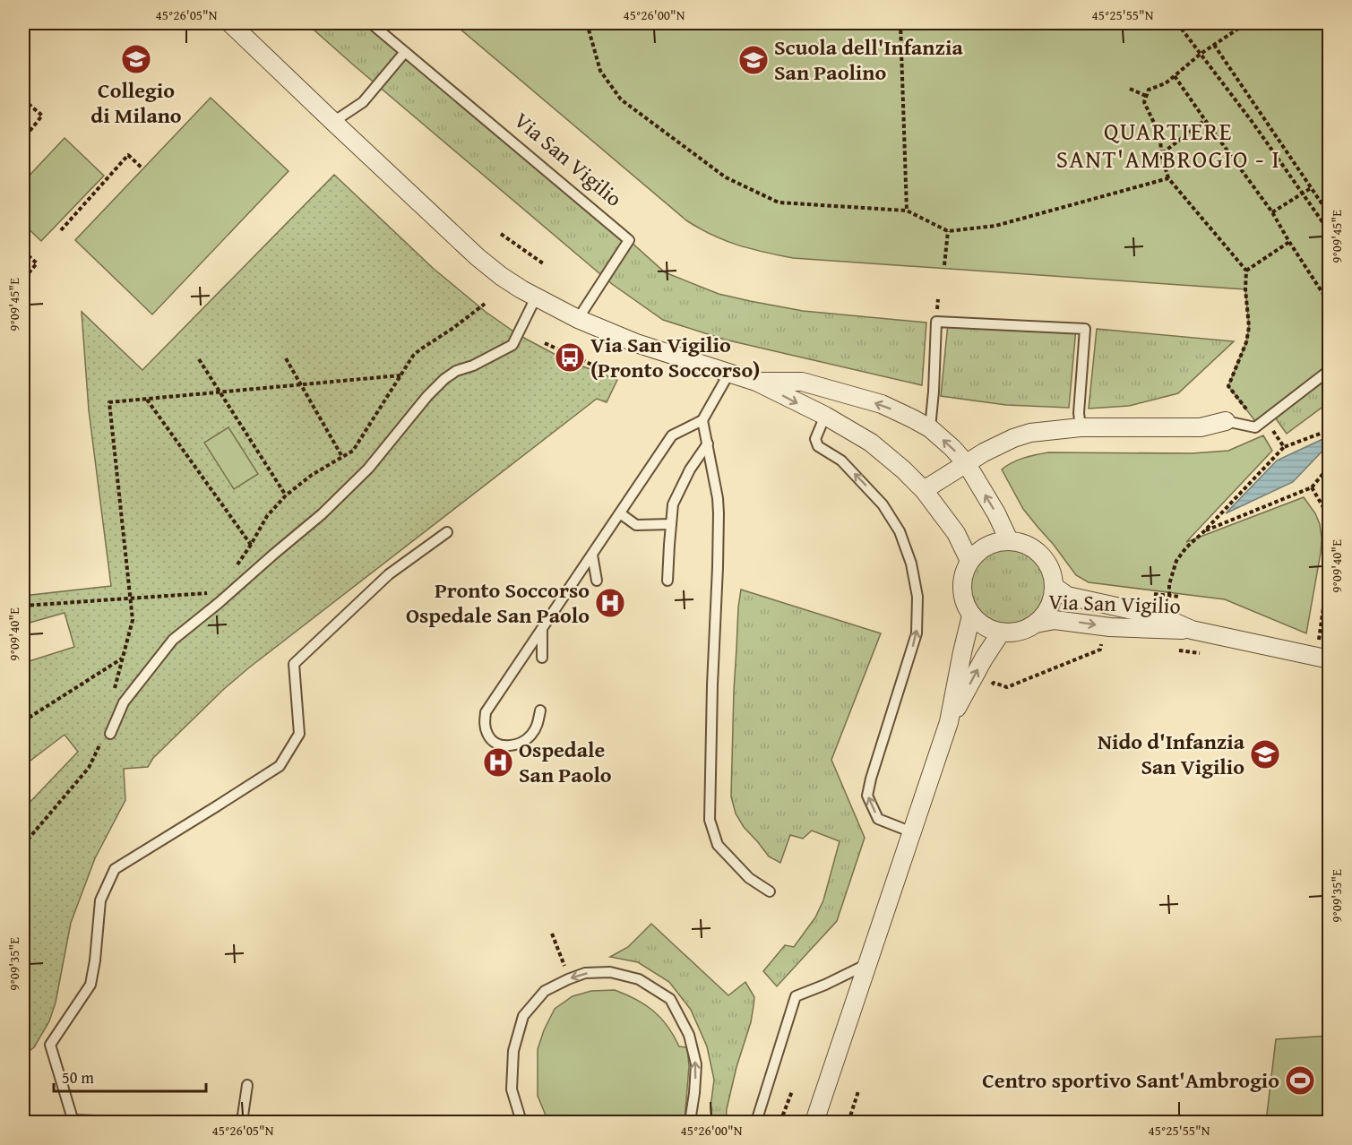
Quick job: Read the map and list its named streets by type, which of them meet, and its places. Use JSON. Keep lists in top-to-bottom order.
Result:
{
  "streets": {
    "street": ["Via San Vigilio"]
  },
  "districts": ["QUARTIERE SANT'AMBROGIO - I"],
  "places": {
    "school or university": ["Collegio di Milano", "Scuola dell'Infanzia San Paolino", "Nido d'Infanzia San Vigilio"],
    "bus stop": ["Via San Vigilio (Pronto Soccorso)"],
    "hospital": ["Pronto Soccorso Ospedale San Paolo", "Ospedale San Paolo"],
    "sports": ["Centro sportivo Sant'Ambrogio"]
  },
  "scale_bar": "50 m",
  "coordinates": [
    "45°26'05\"N",
    "45°26'00\"N",
    "45°25'55\"N",
    "9°09'45\"E",
    "9°09'40\"E",
    "9°09'35\"E"
  ]
}
